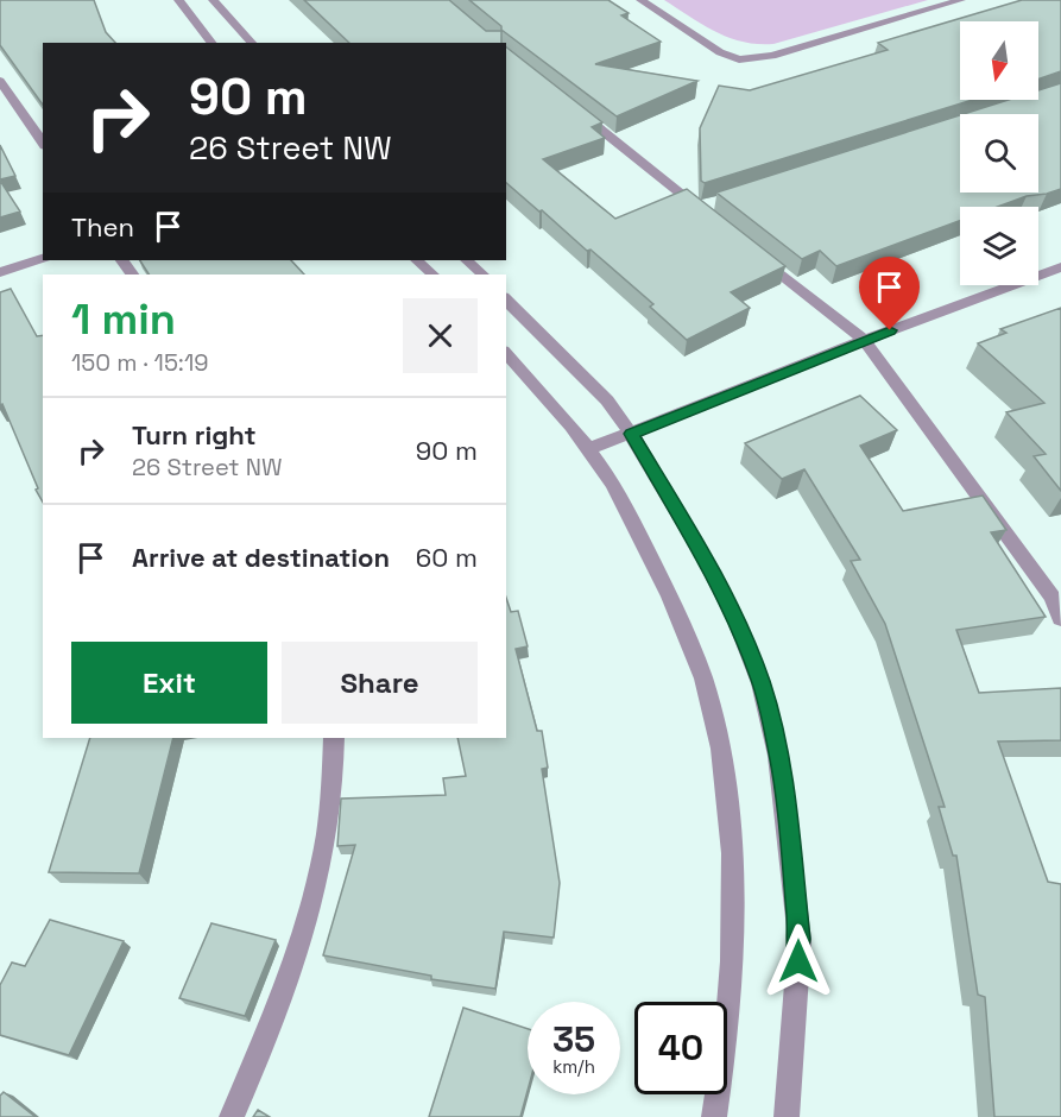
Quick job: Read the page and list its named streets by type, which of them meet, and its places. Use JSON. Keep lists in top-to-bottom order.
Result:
{
  "north": "bottom",
  "page": {
    "turn": ["90 m", "26 Street NW"],
    "then": "Then",
    "heading": ["1 min", "150 m · 15:19"],
    "list": [
      {
        "name": "Turn right",
        "note": "26 Street NW",
        "value": "90 m"
      },
      {
        "name": "Arrive at destination",
        "value": "60 m"
      }
    ],
    "buttons": ["Exit", "Share"],
    "speed": "35 km/h",
    "limit": "40"
  }
}
